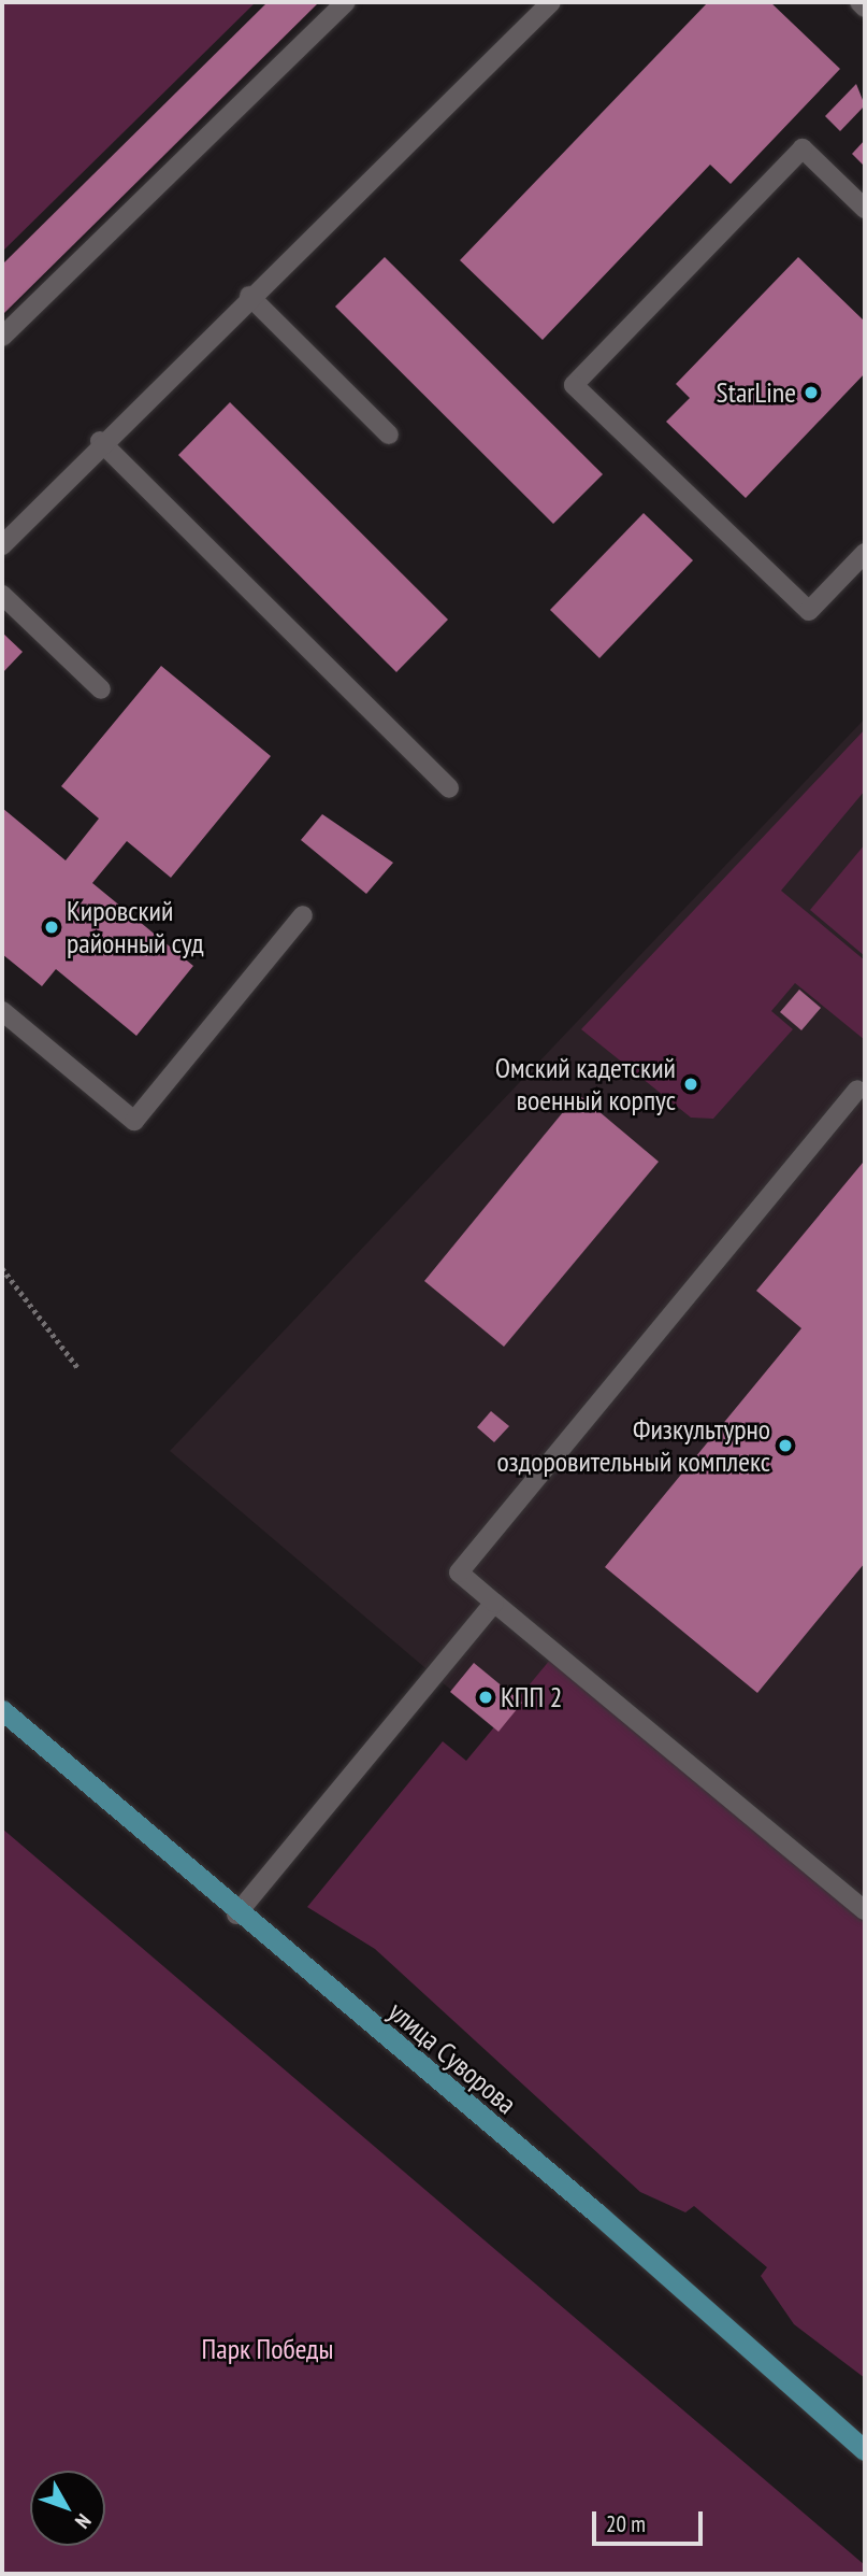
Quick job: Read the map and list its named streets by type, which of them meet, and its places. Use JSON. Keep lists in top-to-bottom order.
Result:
{
  "streets": {
    "main road": ["улица Суворова"]
  },
  "parks": ["Парк Победы"],
  "places": [
    "StarLine",
    "Кировский районный суд",
    "Омский кадетский военный корпус",
    "Физкультурно оздоровительный комплекс",
    "КПП 2"
  ],
  "scale_bar": "20 m",
  "north": "bottom right"
}
